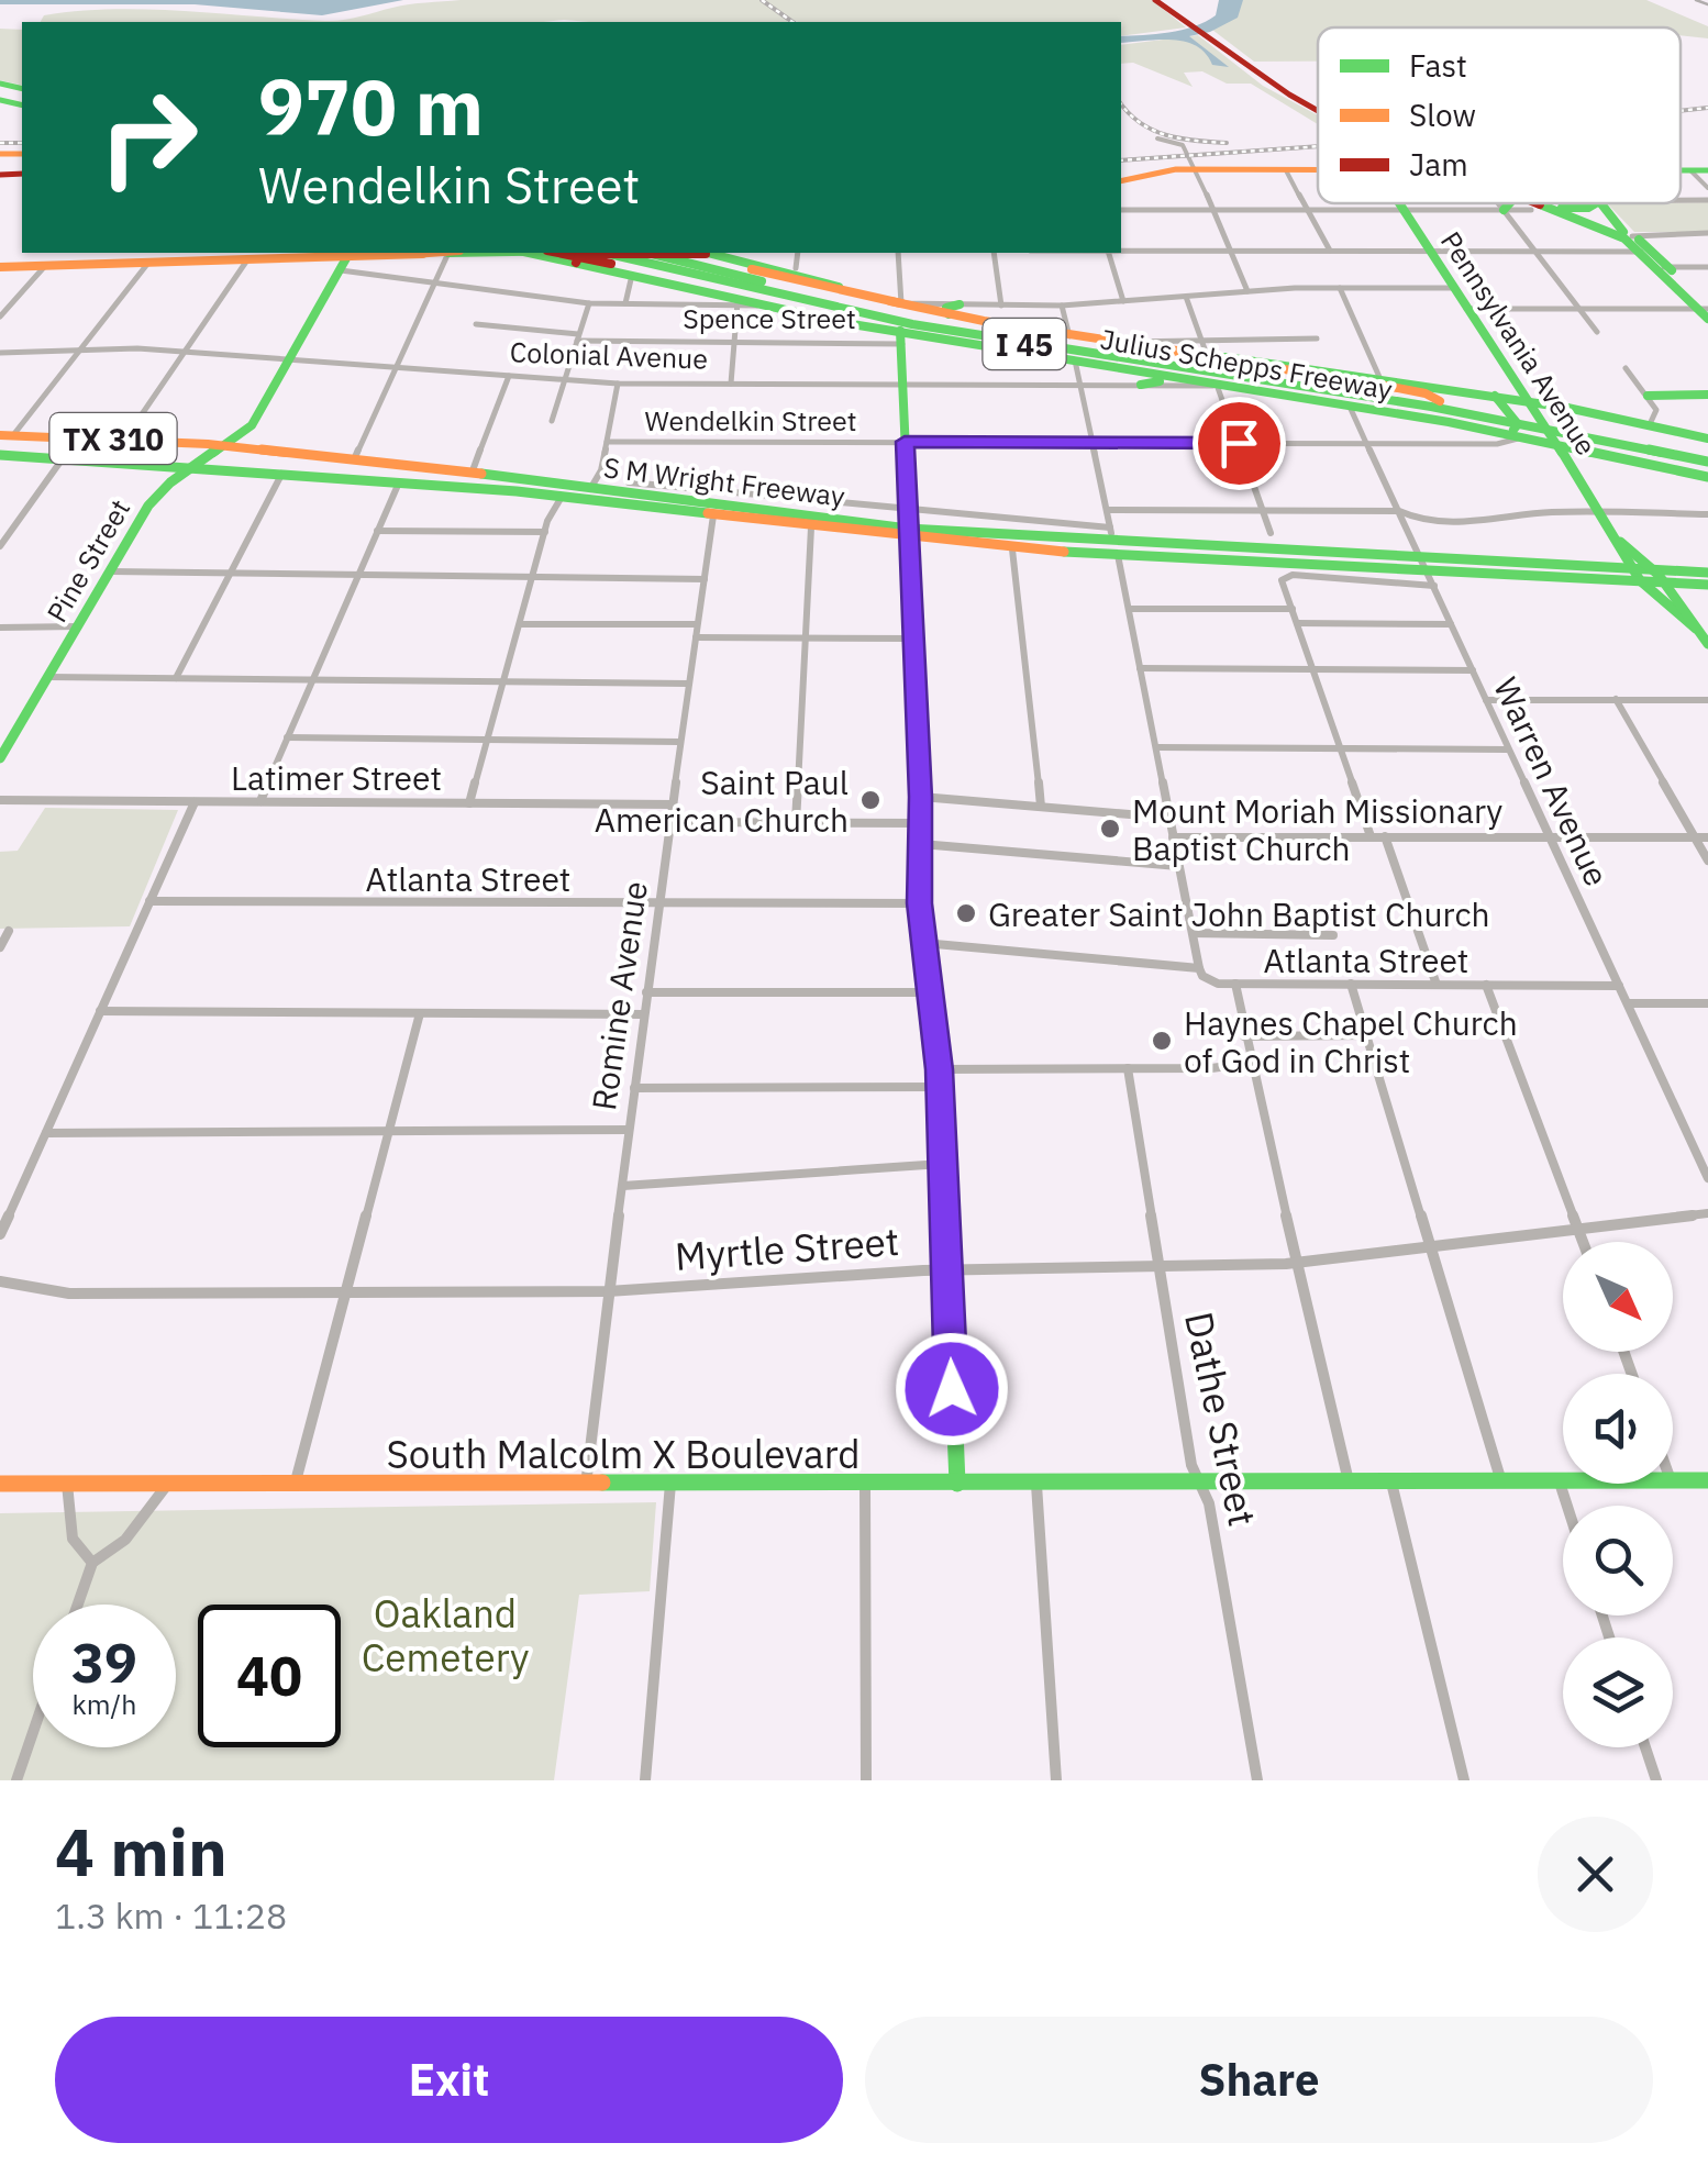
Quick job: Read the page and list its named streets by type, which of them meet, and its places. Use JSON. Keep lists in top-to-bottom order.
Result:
{
  "streets": {
    "main road": [
      "Pennsylvania Avenue",
      "I 45",
      "Julius Schepps Freeway",
      "TX 310",
      "S M Wright Freeway",
      "Pine Street",
      "South Malcolm X Boulevard"
    ],
    "street": [
      "Spence Street",
      "Colonial Avenue",
      "Wendelkin Street",
      "Latimer Street",
      "Warren Avenue",
      "Atlanta Street",
      "Romine Avenue",
      "Myrtle Street",
      "Dathe Street"
    ]
  },
  "crossings": [
    ["Spence Street", "Julius Schepps Freeway"],
    ["Pennsylvania Avenue", "Julius Schepps Freeway"],
    ["Pennsylvania Avenue", "S M Wright Freeway"],
    ["Colonial Avenue", "Julius Schepps Freeway"],
    ["Colonial Avenue", "Pine Street"],
    ["Julius Schepps Freeway", "Wendelkin Street"],
    ["Julius Schepps Freeway", "Warren Avenue"],
    ["Wendelkin Street", "Warren Avenue"],
    ["S M Wright Freeway", "Pine Street"],
    ["S M Wright Freeway", "Warren Avenue"],
    ["S M Wright Freeway", "Romine Avenue"],
    ["Latimer Street", "Romine Avenue"],
    ["Warren Avenue", "Atlanta Street"],
    ["Atlanta Street", "Romine Avenue"],
    ["Romine Avenue", "Myrtle Street"],
    ["Romine Avenue", "South Malcolm X Boulevard"],
    ["Myrtle Street", "Dathe Street"],
    ["Dathe Street", "South Malcolm X Boulevard"]
  ],
  "parks": ["Oakland Cemetery"],
  "places": [
    "Saint Paul American Church",
    "Mount Moriah Missionary Baptist Church",
    "Greater Saint John Baptist Church",
    "Haynes Chapel Church of God in Christ"
  ],
  "legend": ["Fast", "Slow", "Jam"],
  "north": "bottom right",
  "page": {
    "turn": ["970 m", "Wendelkin Street"],
    "speed": "39 km/h",
    "limit": "40",
    "heading": ["4 min", "1.3 km · 11:28"],
    "buttons": ["Exit", "Share"]
  }
}
